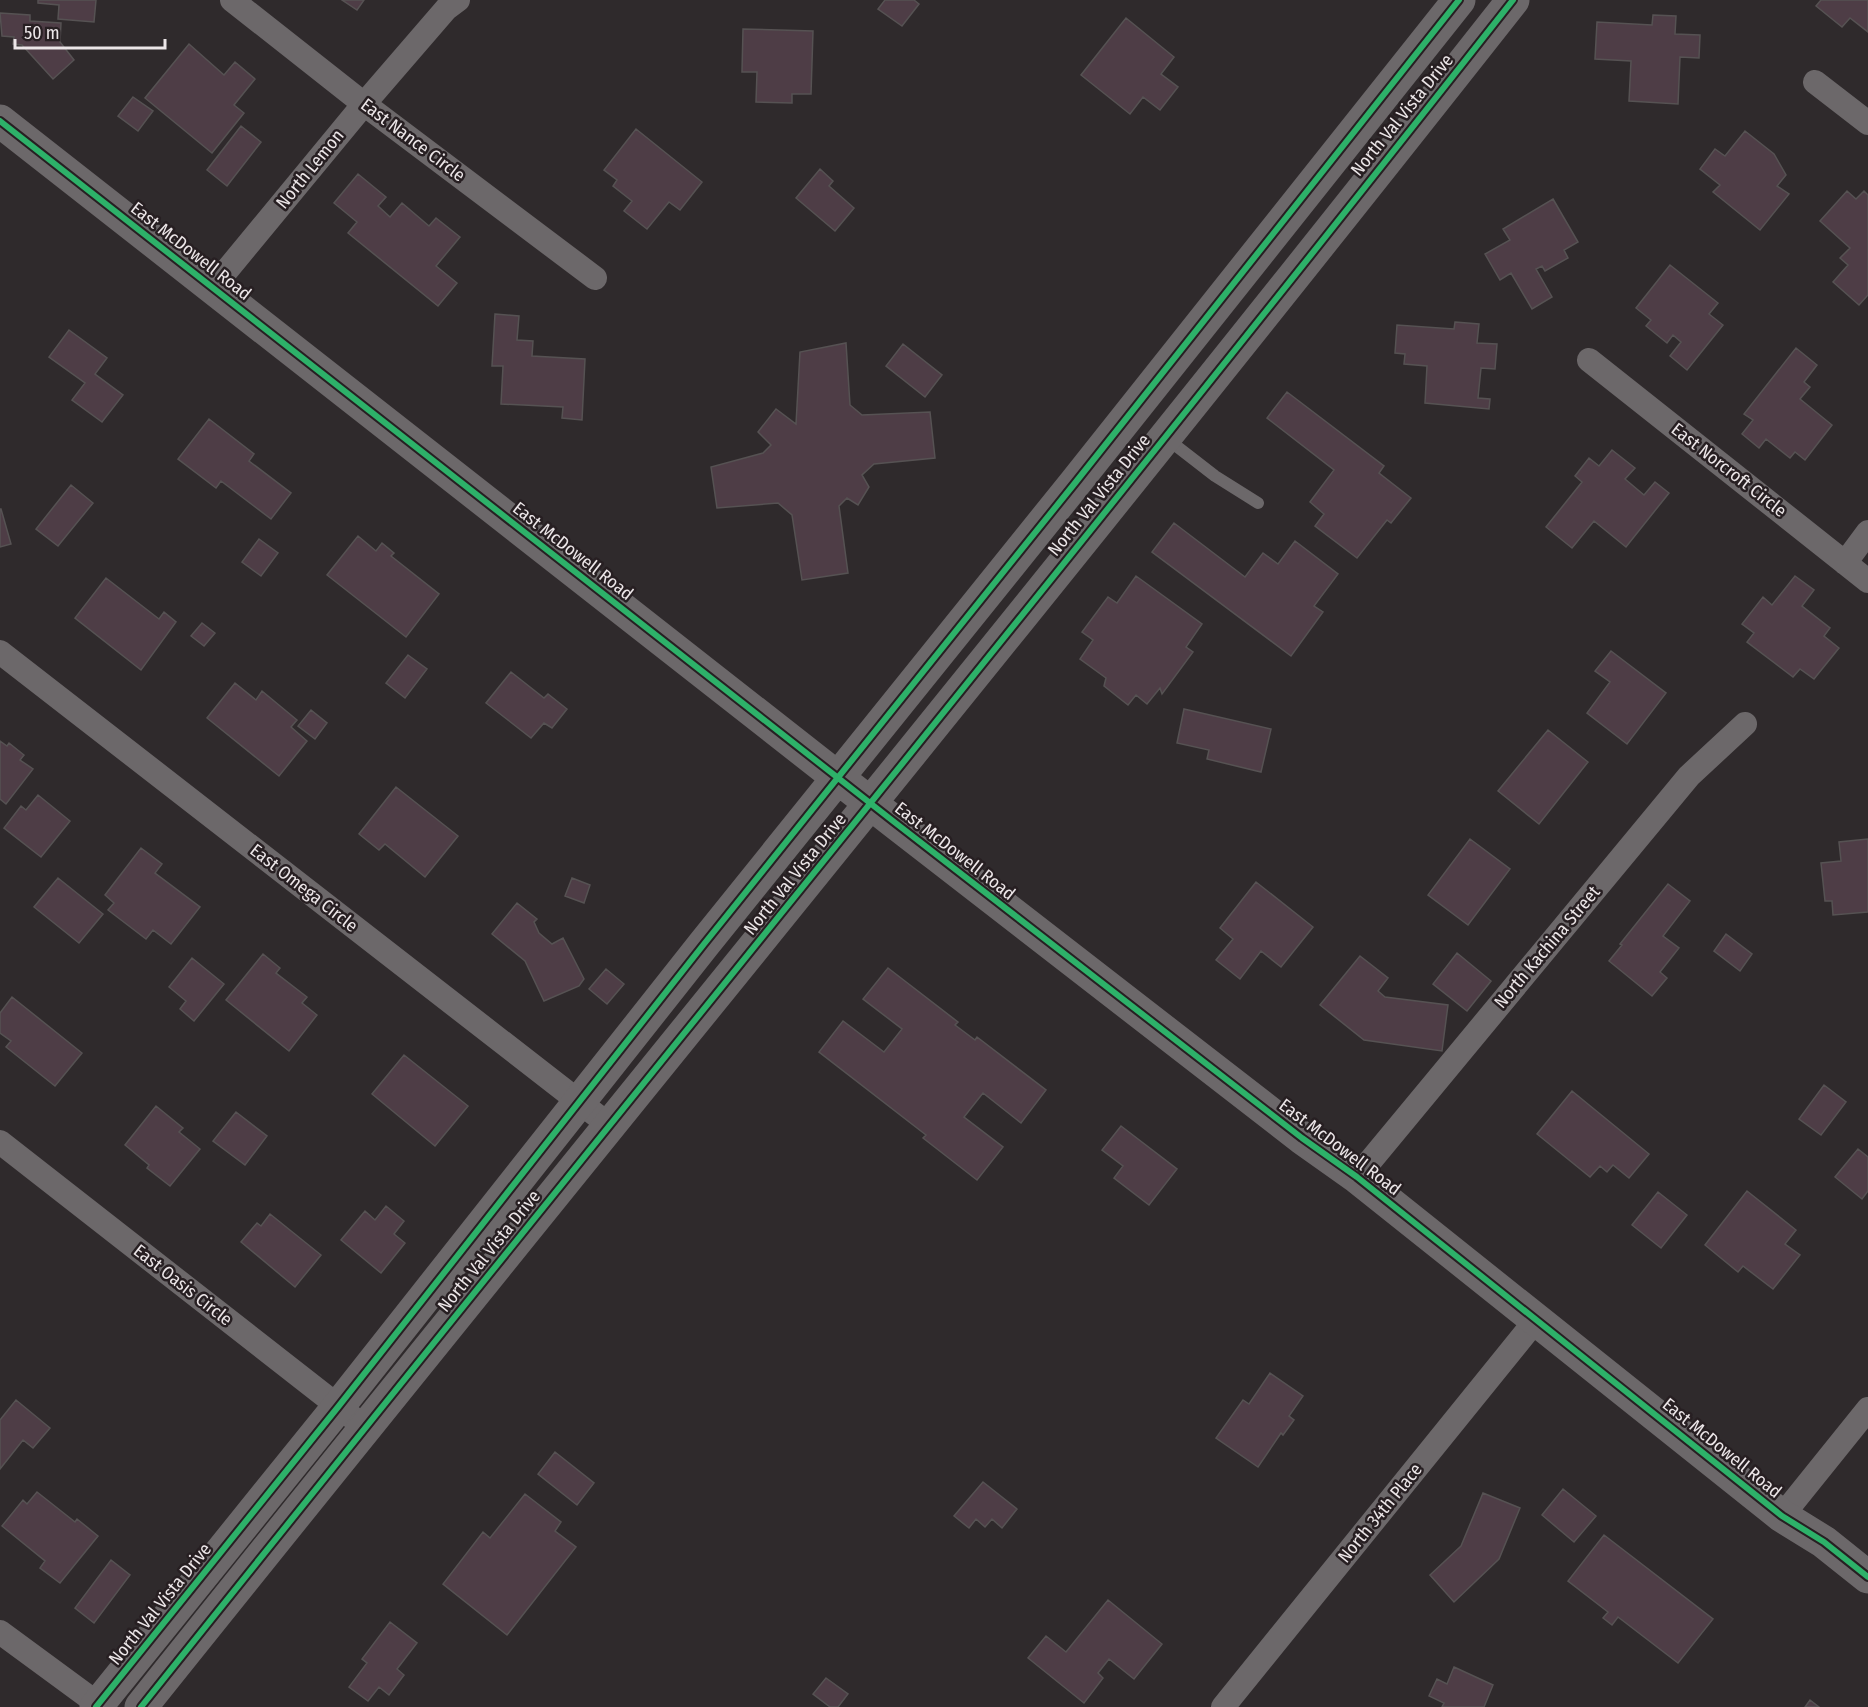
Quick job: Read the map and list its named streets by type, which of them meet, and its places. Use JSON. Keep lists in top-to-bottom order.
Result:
{
  "streets": {
    "main road": ["North Val Vista Drive", "East McDowell Road"],
    "street": [
      "East Nance Circle",
      "North Lemon",
      "East Norcroft Circle",
      "East Omega Circle",
      "North Kachina Street",
      "East Oasis Circle",
      "North 34th Place"
    ]
  },
  "crossings": [
    ["North Val Vista Drive", "East McDowell Road"],
    ["North Val Vista Drive", "East Omega Circle"],
    ["North Val Vista Drive", "East Oasis Circle"],
    ["East Nance Circle", "North Lemon"],
    ["North Lemon", "East McDowell Road"],
    ["East McDowell Road", "North Kachina Street"],
    ["East McDowell Road", "North 34th Place"]
  ],
  "scale_bar": "50 m"
}
